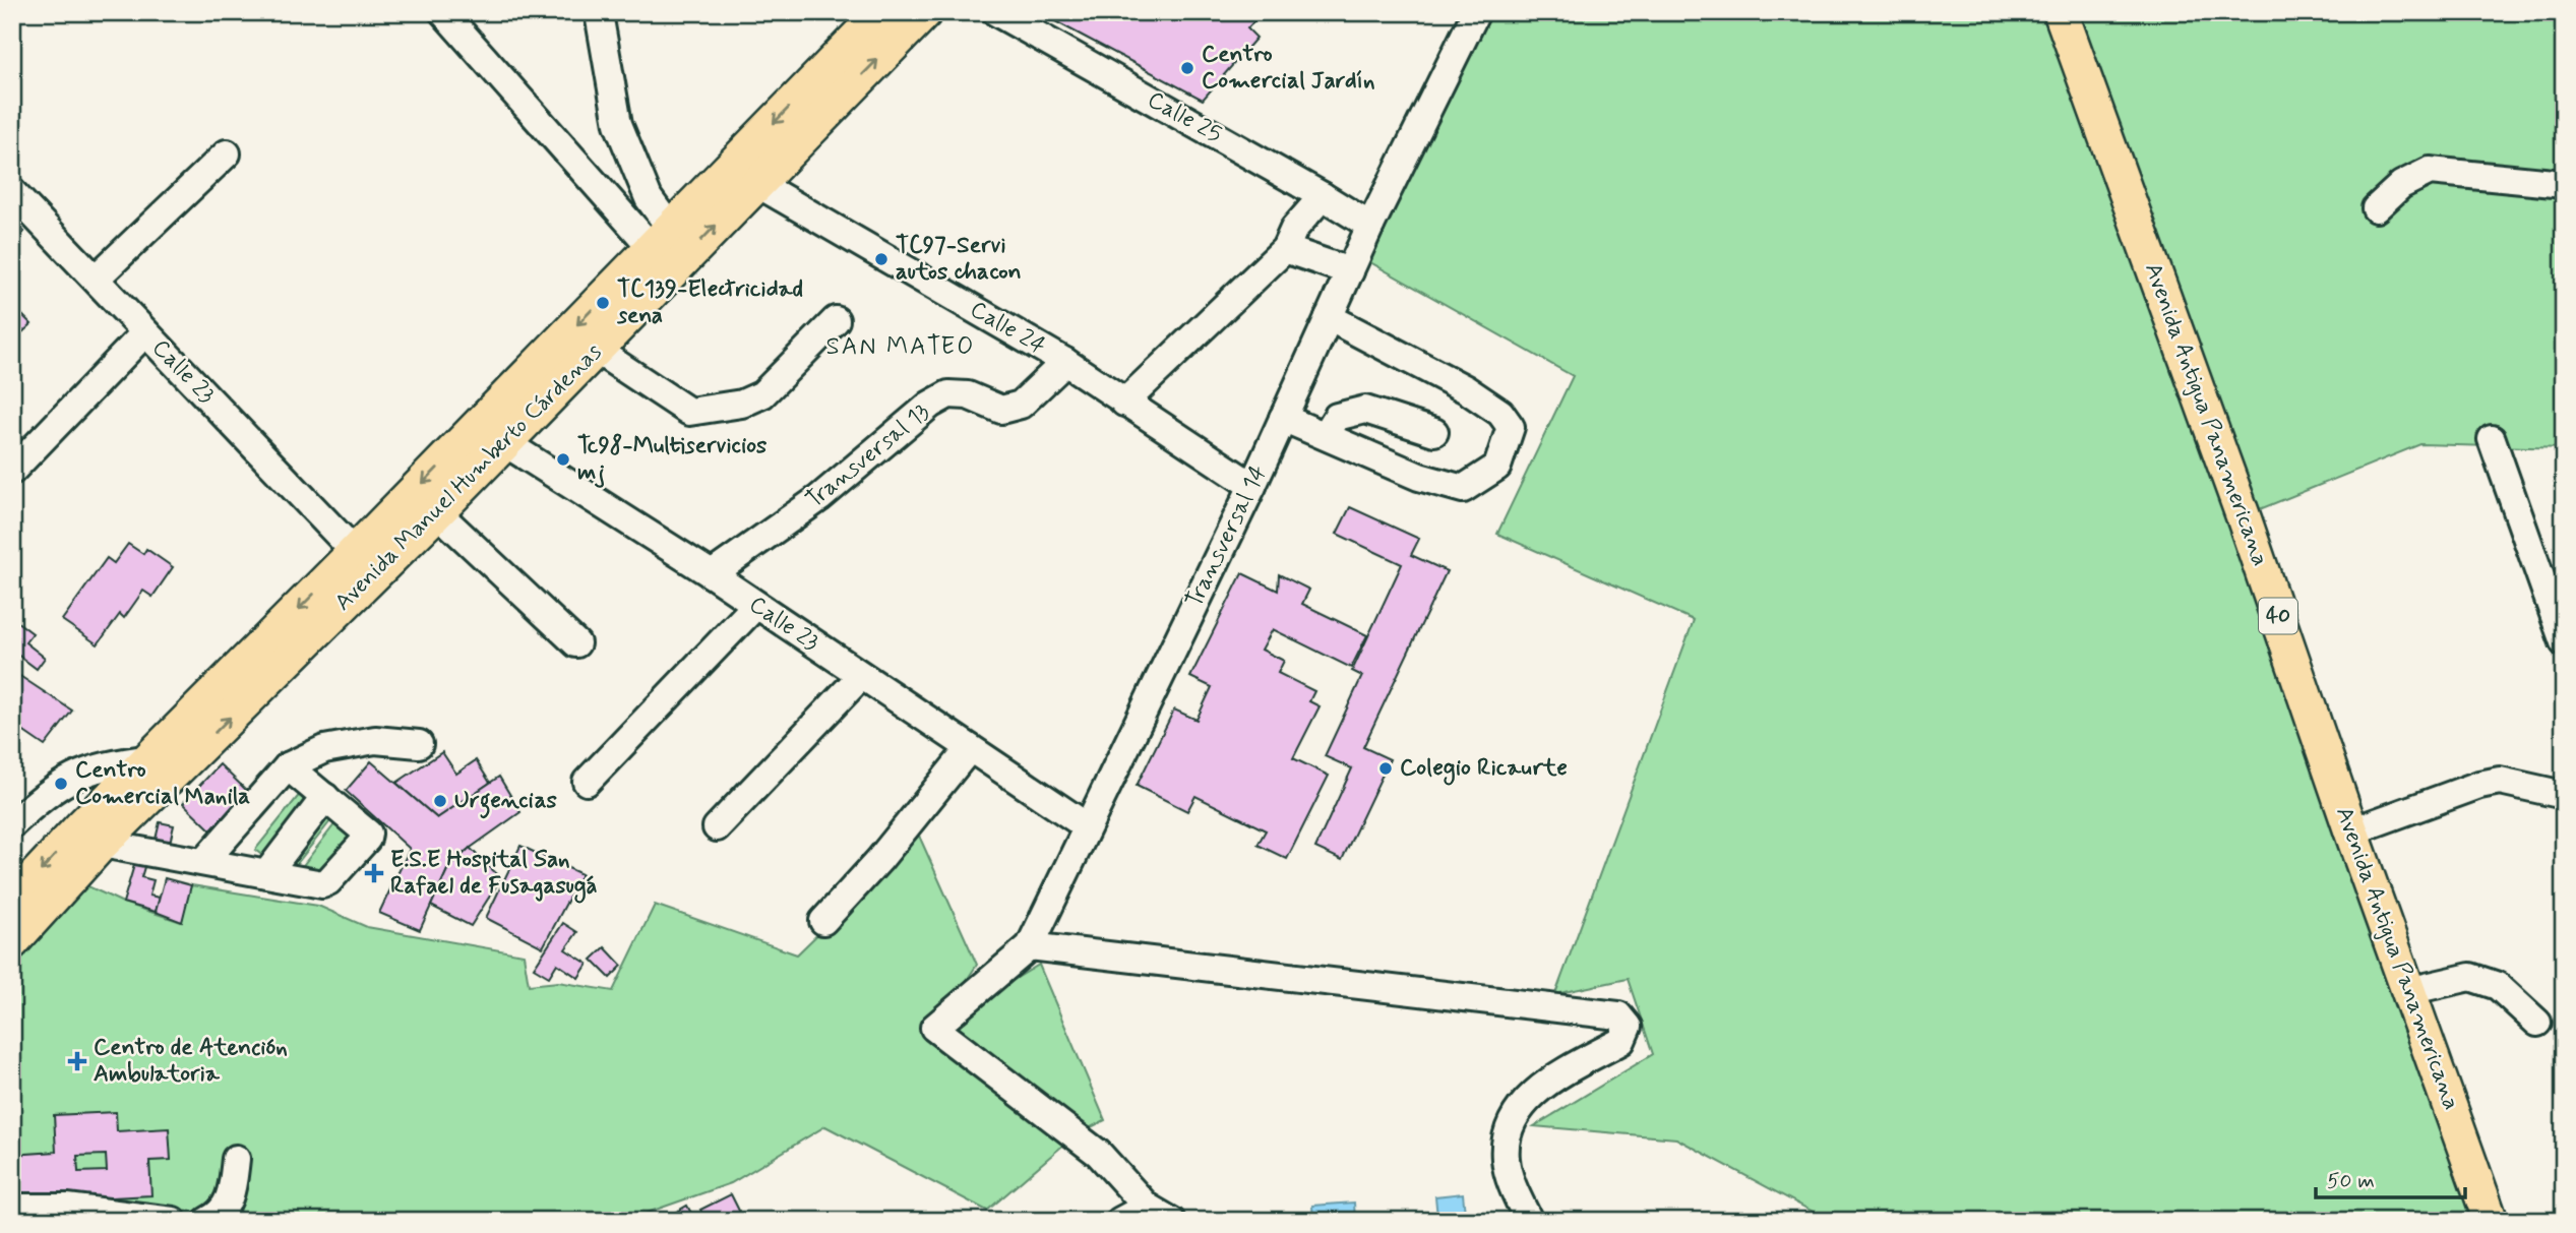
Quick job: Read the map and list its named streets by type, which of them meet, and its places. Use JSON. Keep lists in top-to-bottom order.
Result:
{
  "streets": {
    "main road": ["Avenida Antigua Panamericana", "Avenida Manuel Humberto Cárdenas", "40"],
    "street": [
      "Calle 25",
      "Calle 24",
      "Calle 23",
      "Transversal 13",
      "Transversal 14"
    ]
  },
  "crossings": [
    ["Calle 25", "Transversal 14"],
    ["Calle 24", "Transversal 13"],
    ["Calle 24", "Avenida Manuel Humberto Cárdenas"],
    ["Calle 24", "Transversal 14"],
    ["Calle 23", "Transversal 13"],
    ["Calle 23", "Avenida Manuel Humberto Cárdenas"],
    ["Calle 23", "Transversal 14"]
  ],
  "districts": ["SAN MATEO"],
  "places": {
    "other": [
      "Centro Comercial Jardín",
      "TC97-Servi autos chacon",
      "TC139-Electricidad sena",
      "Tc98-Multiservicios mj",
      "Colegio Ricaurte",
      "Centro Comercial Manila",
      "Urgencias"
    ],
    "health": ["E.S.E Hospital San Rafael de Fusagasugá", "Centro de Atención Ambulatoria"]
  },
  "scale_bar": "50 m"
}
